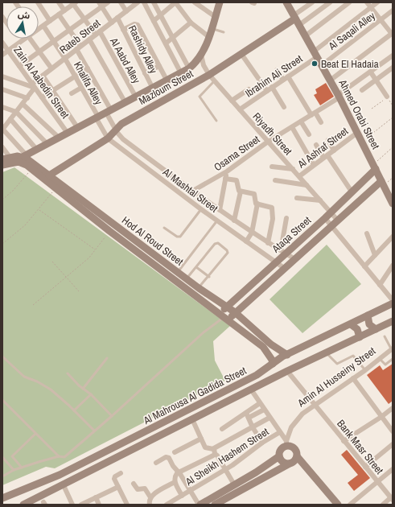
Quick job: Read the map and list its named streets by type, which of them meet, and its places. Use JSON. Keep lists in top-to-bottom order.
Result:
{
  "streets": {
    "main road": [
      "Mazloum Street",
      "Ahmed Orabi Street",
      "Ataqa Street",
      "Hod Al Roud Street",
      "Al Mahrousa Al Gadida Street"
    ],
    "street": [
      "Al Saqali Alley",
      "Rateb Street",
      "Rashidy Alley",
      "Al Aabd Alley",
      "Ibrahim Ali Street",
      "Zain Al Aabedin Street",
      "Khalifa Alley",
      "Riyadh Street",
      "Al Ashraf Street",
      "Osama Street",
      "Al Mashtal Street",
      "Amin Al Husseiny Street",
      "Bank Masr Street",
      "Al Sheikh Hashem Street"
    ]
  },
  "crossings": [
    ["Al Saqali Alley", "Ahmed Orabi Street"],
    ["Rateb Street", "Rashidy Alley"],
    ["Rateb Street", "Al Aabd Alley"],
    ["Rateb Street", "Zain Al Aabedin Street"],
    ["Rateb Street", "Khalifa Alley"],
    ["Rateb Street", "Al Mashtal Street"],
    ["Rashidy Alley", "Mazloum Street"],
    ["Al Aabd Alley", "Mazloum Street"],
    ["Ibrahim Ali Street", "Ahmed Orabi Street"],
    ["Ibrahim Ali Street", "Riyadh Street"],
    ["Zain Al Aabedin Street", "Mazloum Street"],
    ["Khalifa Alley", "Mazloum Street"],
    ["Khalifa Alley", "Al Mashtal Street"],
    ["Mazloum Street", "Ahmed Orabi Street"],
    ["Mazloum Street", "Riyadh Street"],
    ["Mazloum Street", "Al Mashtal Street"],
    ["Mazloum Street", "Hod Al Roud Street"],
    ["Ahmed Orabi Street", "Al Ashraf Street"],
    ["Ahmed Orabi Street", "Osama Street"],
    ["Ahmed Orabi Street", "Ataqa Street"],
    ["Riyadh Street", "Al Ashraf Street"],
    ["Riyadh Street", "Osama Street"],
    ["Riyadh Street", "Ataqa Street"],
    ["Osama Street", "Al Mashtal Street"],
    ["Al Mashtal Street", "Ataqa Street"],
    ["Ataqa Street", "Hod Al Roud Street"],
    ["Hod Al Roud Street", "Al Mahrousa Al Gadida Street"],
    ["Amin Al Husseiny Street", "Bank Masr Street"],
    ["Al Mahrousa Al Gadida Street", "Bank Masr Street"]
  ],
  "places": ["Beat El Hadaia"],
  "north": "top"
}
